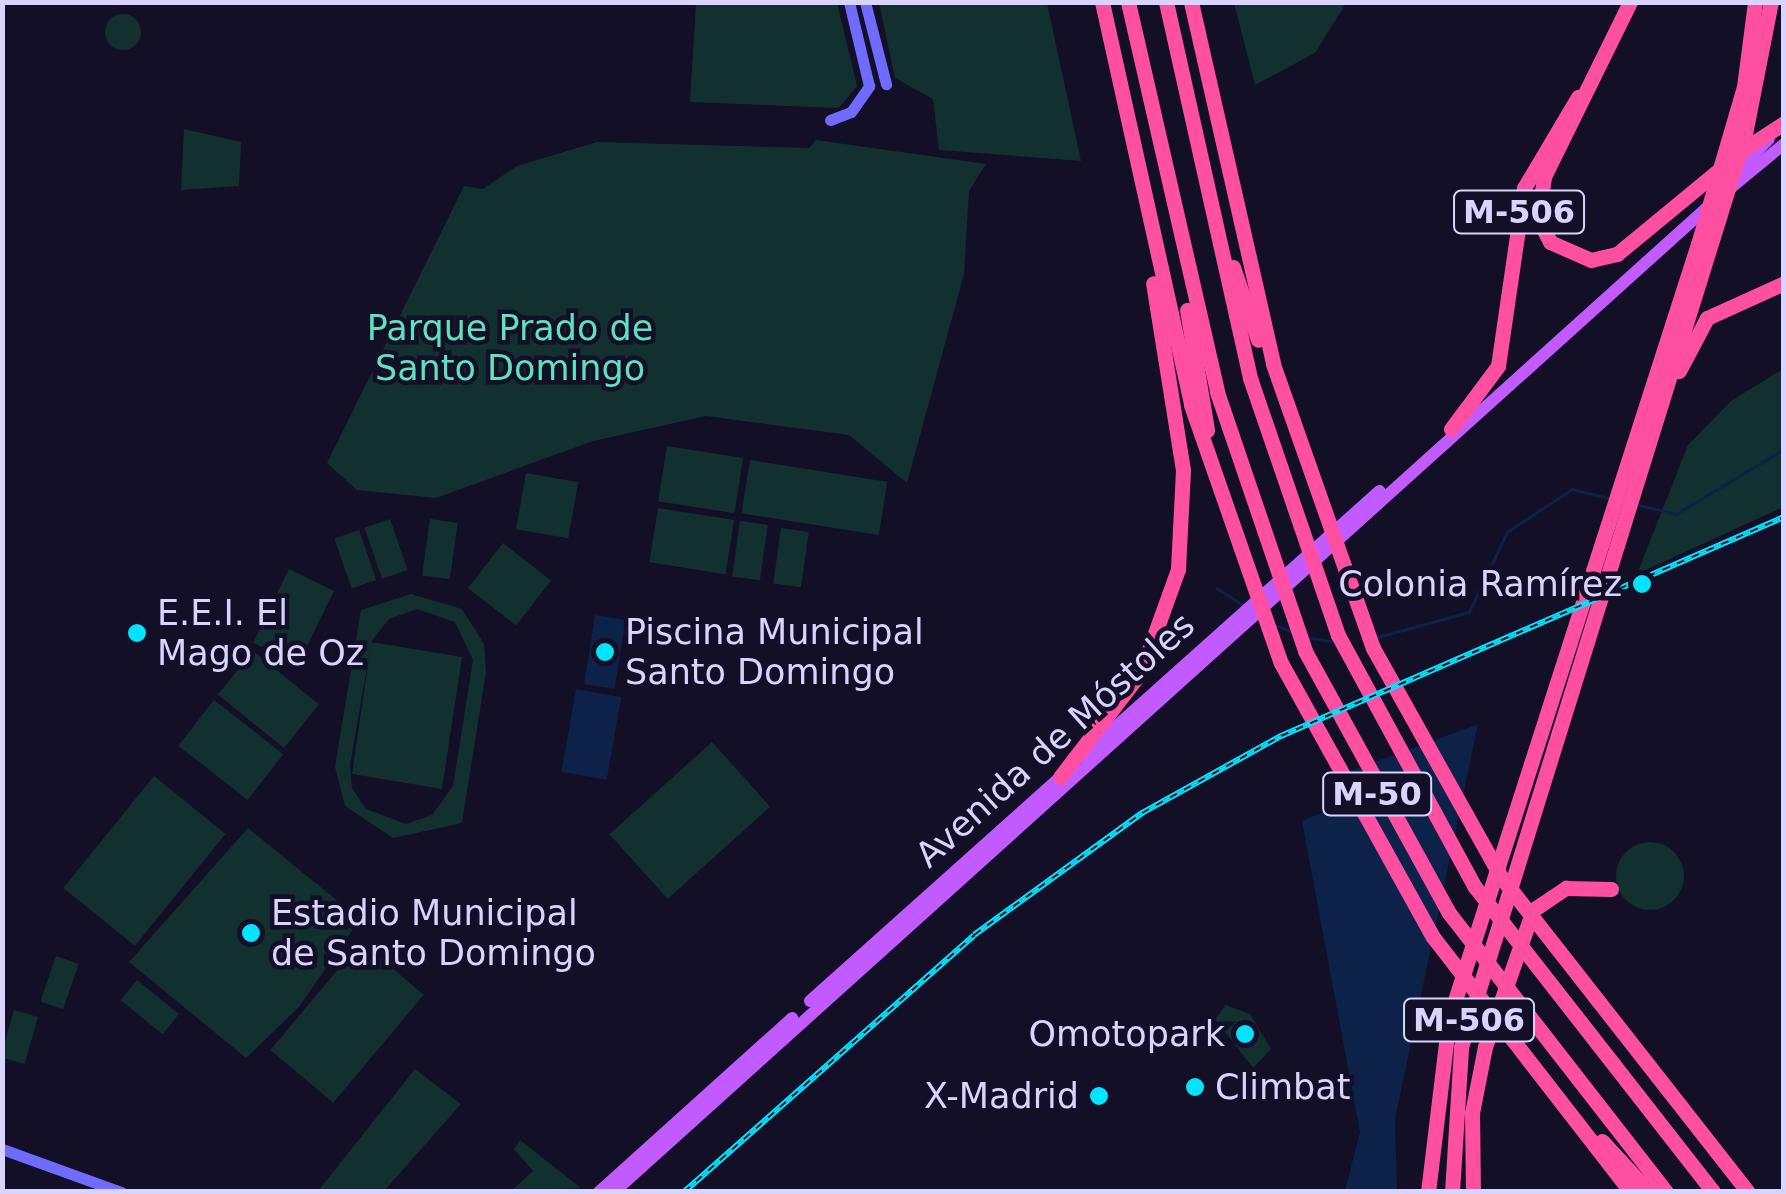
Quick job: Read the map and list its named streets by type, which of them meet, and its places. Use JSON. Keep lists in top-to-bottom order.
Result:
{
  "streets": {
    "highway": ["M-506", "M-50"],
    "main road": ["Avenida de Móstoles"]
  },
  "crossings": [
    ["M-506", "Avenida de Móstoles"]
  ],
  "parks": ["Parque Prado de Santo Domingo"],
  "places": [
    "Colonia Ramírez",
    "E.E.I. El Mago de Oz",
    "Piscina Municipal Santo Domingo",
    "Estadio Municipal de Santo Domingo",
    "Omotopark",
    "Climbat",
    "X-Madrid"
  ]
}
